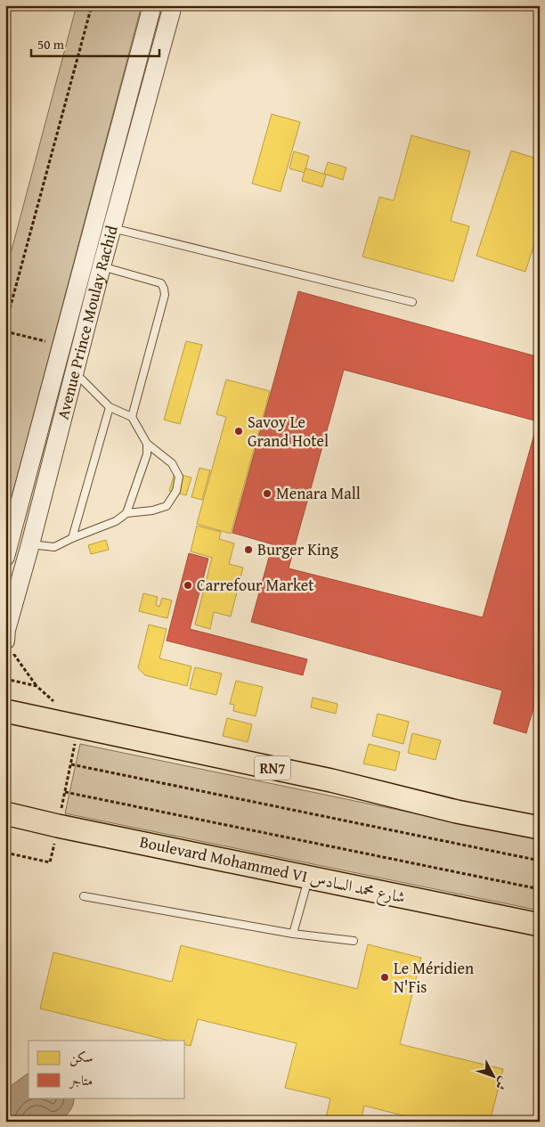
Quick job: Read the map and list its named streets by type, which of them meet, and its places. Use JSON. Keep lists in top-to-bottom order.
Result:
{
  "streets": {
    "main road": ["RN7", "Boulevard Mohammed VI شارع محمد السادس"],
    "street": ["Avenue Prince Moulay Rachid"]
  },
  "places": [
    "Savoy Le Grand Hotel",
    "Menara Mall",
    "Burger King",
    "Carrefour Market",
    "Le Méridien N'Fis"
  ],
  "legend": ["سكن", "متاجر"],
  "scale_bar": "50 m",
  "north": "bottom right"
}
